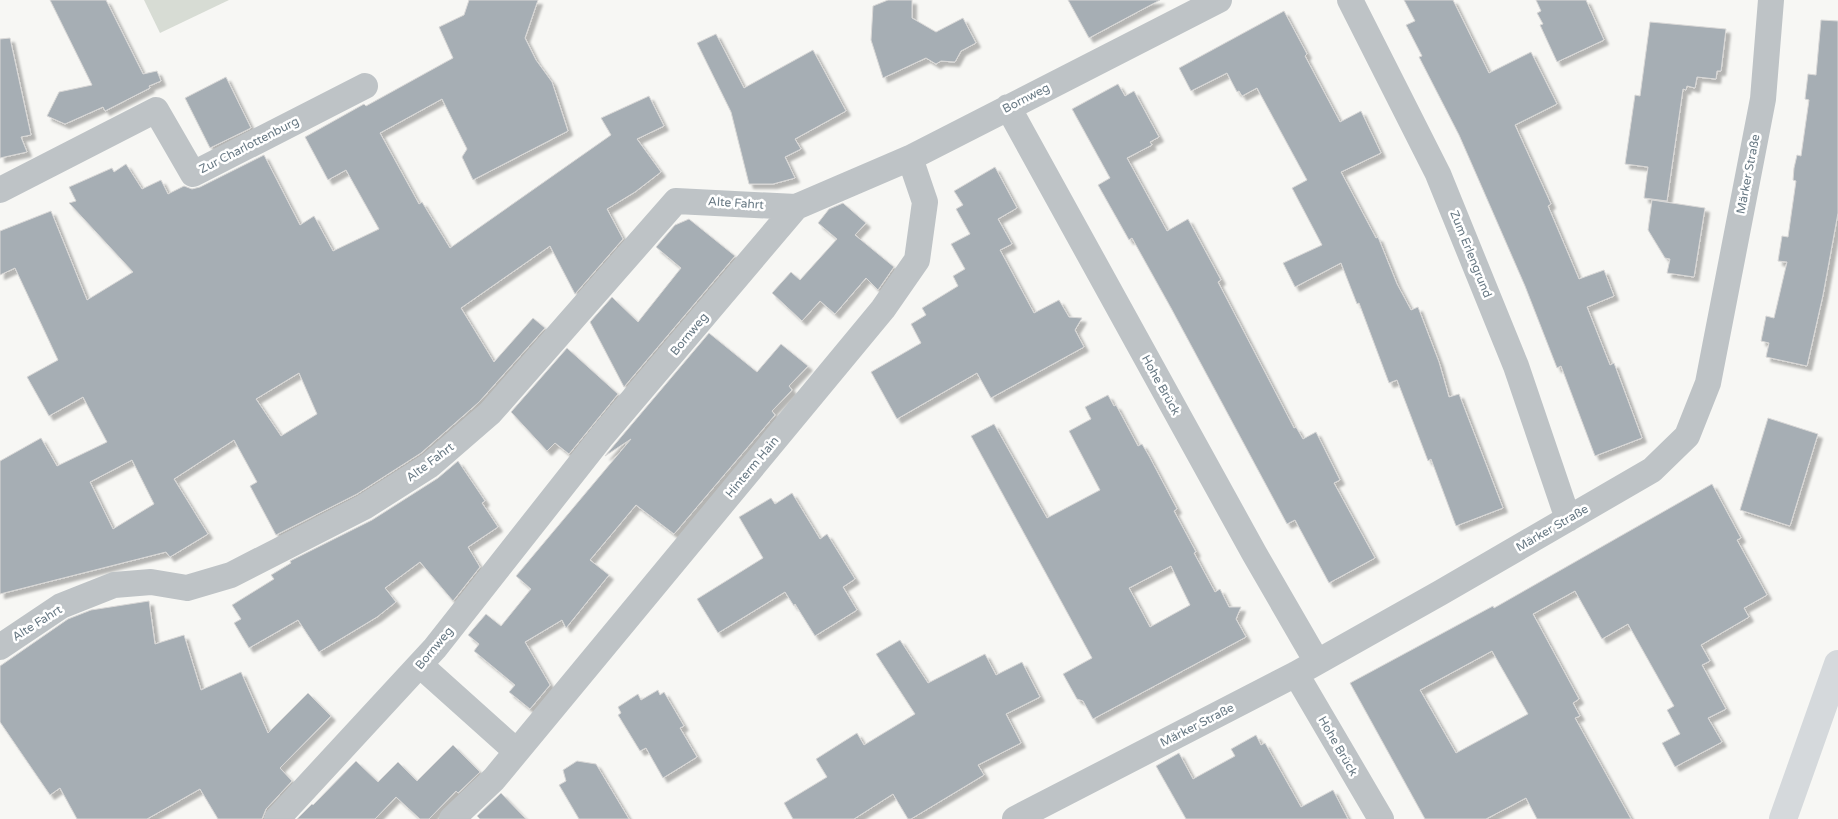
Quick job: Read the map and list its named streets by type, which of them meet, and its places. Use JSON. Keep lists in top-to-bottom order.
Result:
{
  "streets": {
    "street": [
      "Bornweg",
      "Zur Charlottenburg",
      "Märker Straße",
      "Alte Fahrt",
      "Zum Erlengrund",
      "Hohe Brück",
      "Hinterm Hain"
    ]
  },
  "crossings": [
    ["Bornweg", "Alte Fahrt"],
    ["Bornweg", "Hohe Brück"],
    ["Bornweg", "Hinterm Hain"],
    ["Märker Straße", "Zum Erlengrund"],
    ["Märker Straße", "Hohe Brück"]
  ]
}
